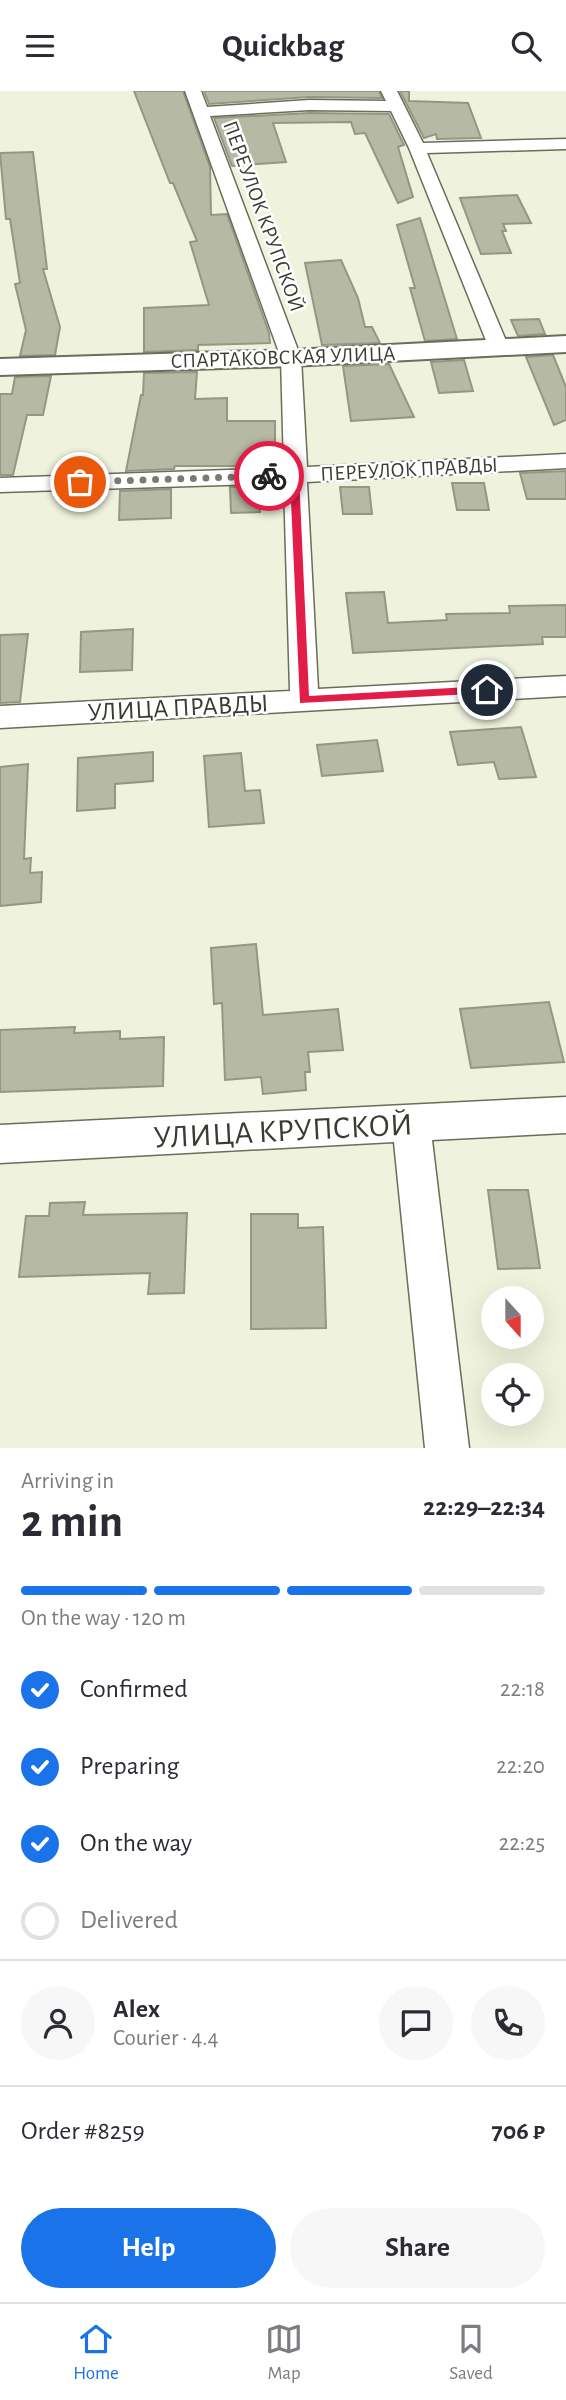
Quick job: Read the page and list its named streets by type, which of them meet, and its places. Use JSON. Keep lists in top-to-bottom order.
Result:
{
  "streets": {
    "street": [
      "ПЕРЕУЛОК КРУПСКОЙ",
      "СПАРТАКОВСКАЯ УЛИЦА",
      "ПЕРЕУЛОК ПРАВДЫ",
      "УЛИЦА ПРАВДЫ",
      "УЛИЦА КРУПСКОЙ"
    ]
  },
  "crossings": [
    ["ПЕРЕУЛОК КРУПСКОЙ", "СПАРТАКОВСКАЯ УЛИЦА"],
    ["ПЕРЕУЛОК КРУПСКОЙ", "ПЕРЕУЛОК ПРАВДЫ"],
    ["ПЕРЕУЛОК КРУПСКОЙ", "УЛИЦА ПРАВДЫ"]
  ],
  "north": "bottom",
  "page": {
    "header": "Quickbag",
    "heading": ["2 min", "Arriving in", "22:29–22:34"],
    "panel": [
      "Alex",
      "Courier · 4.4",
      "Order #8259",
      "706 ₽"
    ],
    "bar": "On the way · 120 m",
    "list": [
      ["Confirmed", "22:18"],
      ["Preparing", "22:20"],
      ["On the way", "22:25"],
      "Delivered"
    ],
    "buttons": ["Help", "Share"],
    "tabs": ["Home", "Map", "Saved"]
  }
}
